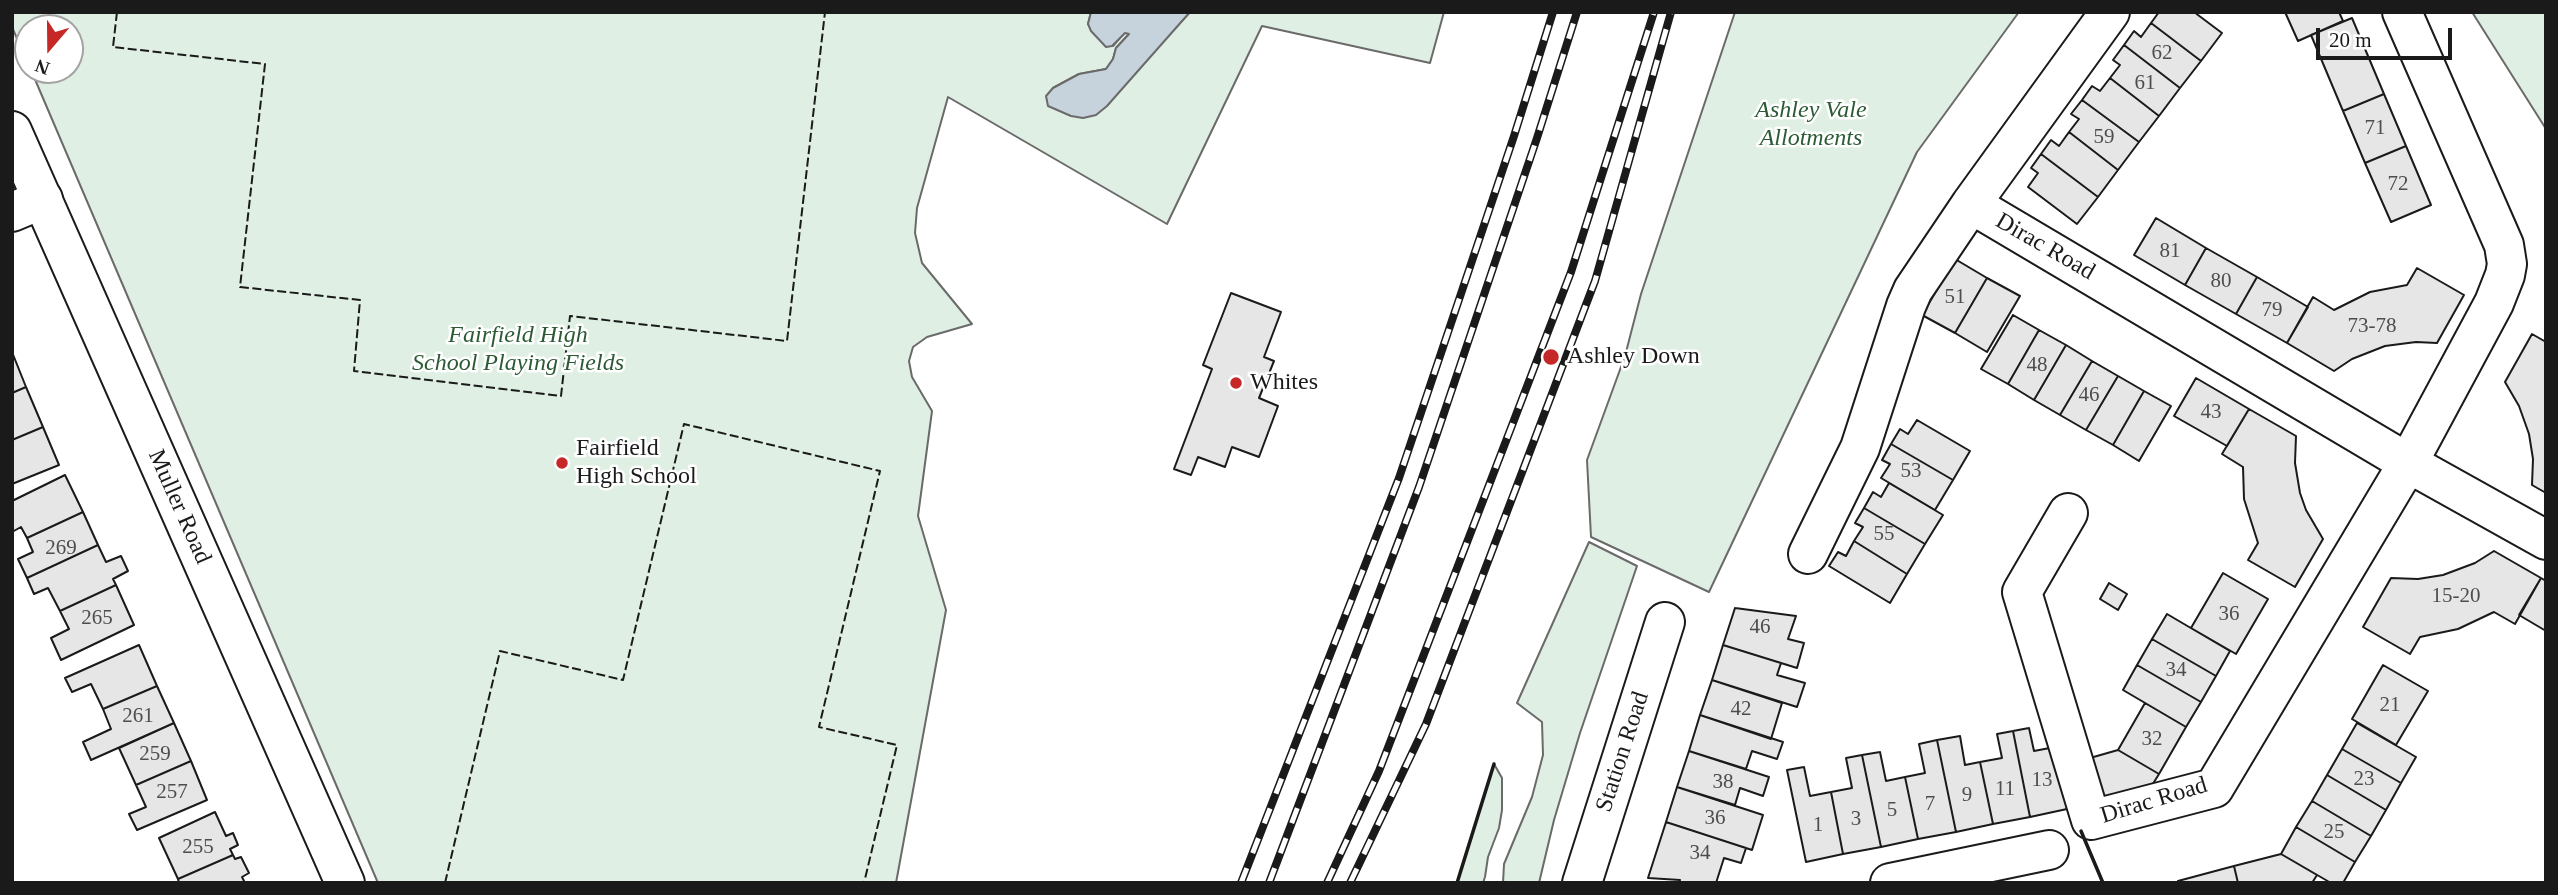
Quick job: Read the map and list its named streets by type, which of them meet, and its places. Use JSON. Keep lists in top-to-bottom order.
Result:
{
  "streets": {
    "street": ["Dirac Road", "Muller Road", "Station Road"]
  },
  "parks": ["Ashley Vale Allotments", "Fairfield High School Playing Fields"],
  "places": ["Ashley Down", "Whites", "Fairfield High School"],
  "house_numbers": [
    "62",
    "61",
    "71",
    "59",
    "72",
    "81",
    "80",
    "51",
    "79",
    "73-78",
    "48",
    "46",
    "43",
    "53",
    "55",
    "269",
    "15-20",
    "36",
    "265",
    "46",
    "34",
    "21",
    "42",
    "261",
    "32",
    "259",
    "23",
    "13",
    "38",
    "11",
    "257",
    "9",
    "7",
    "5",
    "36",
    "3",
    "1",
    "25",
    "255",
    "34"
  ],
  "scale_bar": "20 m",
  "north": "bottom"
}
